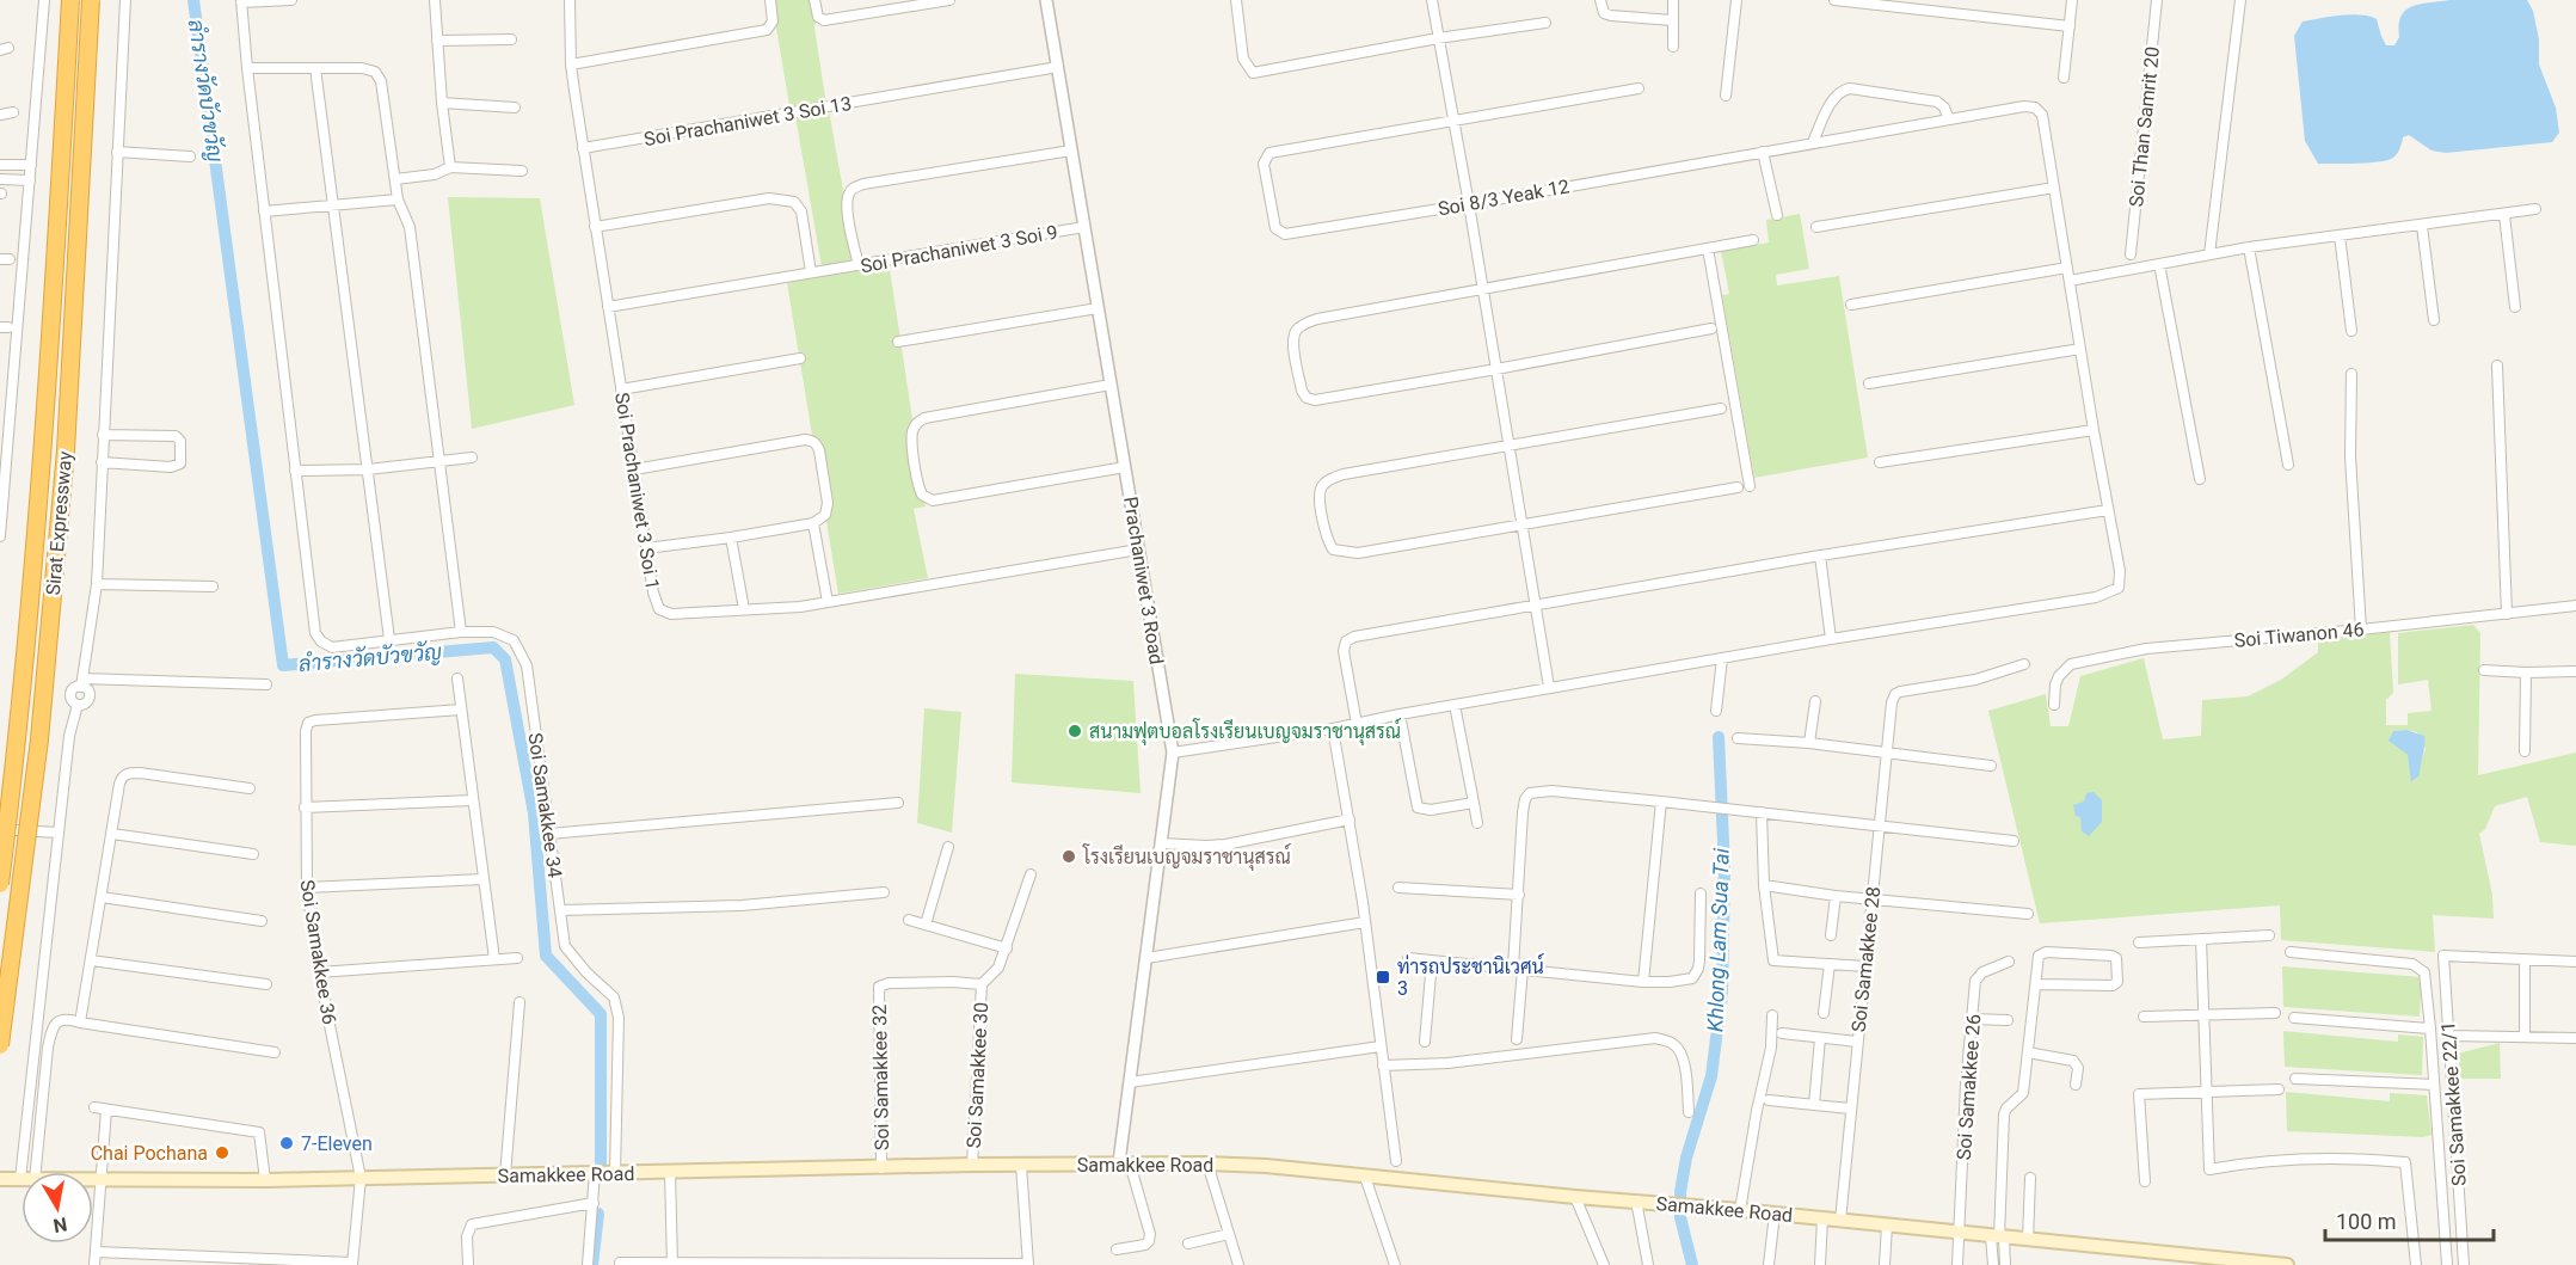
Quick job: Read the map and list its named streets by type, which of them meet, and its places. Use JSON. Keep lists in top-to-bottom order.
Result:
{
  "streets": {
    "highway": ["Sirat Expressway"],
    "main road": ["Samakkee Road"],
    "street": [
      "Soi Prachaniwet 3 Soi 13",
      "Soi Than Samrit 20",
      "Soi 8/3 Yeak 12",
      "Soi Prachaniwet 3 Soi 9",
      "Soi Prachaniwet 3 Soi 1",
      "Prachaniwet 3 Road",
      "Soi Tiwanon 46",
      "Soi Samakkee 34",
      "Soi Samakkee 36",
      "Soi Samakkee 28",
      "Soi Samakkee 30",
      "Soi Samakkee 32",
      "Soi Samakkee 26",
      "Soi Samakkee 22/1"
    ]
  },
  "crossings": [
    ["Soi Prachaniwet 3 Soi 13", "Soi Prachaniwet 3 Soi 1"],
    ["Soi Prachaniwet 3 Soi 13", "Prachaniwet 3 Road"],
    ["Soi Prachaniwet 3 Soi 9", "Soi Prachaniwet 3 Soi 1"],
    ["Soi Prachaniwet 3 Soi 9", "Prachaniwet 3 Road"],
    ["Soi Prachaniwet 3 Soi 1", "Prachaniwet 3 Road"],
    ["Prachaniwet 3 Road", "Samakkee Road"],
    ["Soi Samakkee 34", "Samakkee Road"],
    ["Soi Samakkee 36", "Samakkee Road"],
    ["Soi Samakkee 28", "Samakkee Road"],
    ["Soi Samakkee 30", "Soi Samakkee 32"],
    ["Soi Samakkee 30", "Samakkee Road"],
    ["Soi Samakkee 32", "Samakkee Road"],
    ["Soi Samakkee 26", "Samakkee Road"]
  ],
  "water": ["ลำรางวัดบัวขวัญ", "Khlong Lam Sua Tai"],
  "places": {
    "other": [
      "สนามฟุตบอลโรงเรียนเบญจมราชานุสรณ์",
      "โรงเรียนเบญจมราชานุสรณ์",
      "7-Eleven",
      "Chai Pochana"
    ],
    "transit": ["ท่ารถประชานิเวศน์ 3"]
  },
  "scale_bar": "100 m",
  "north": "bottom"
}
